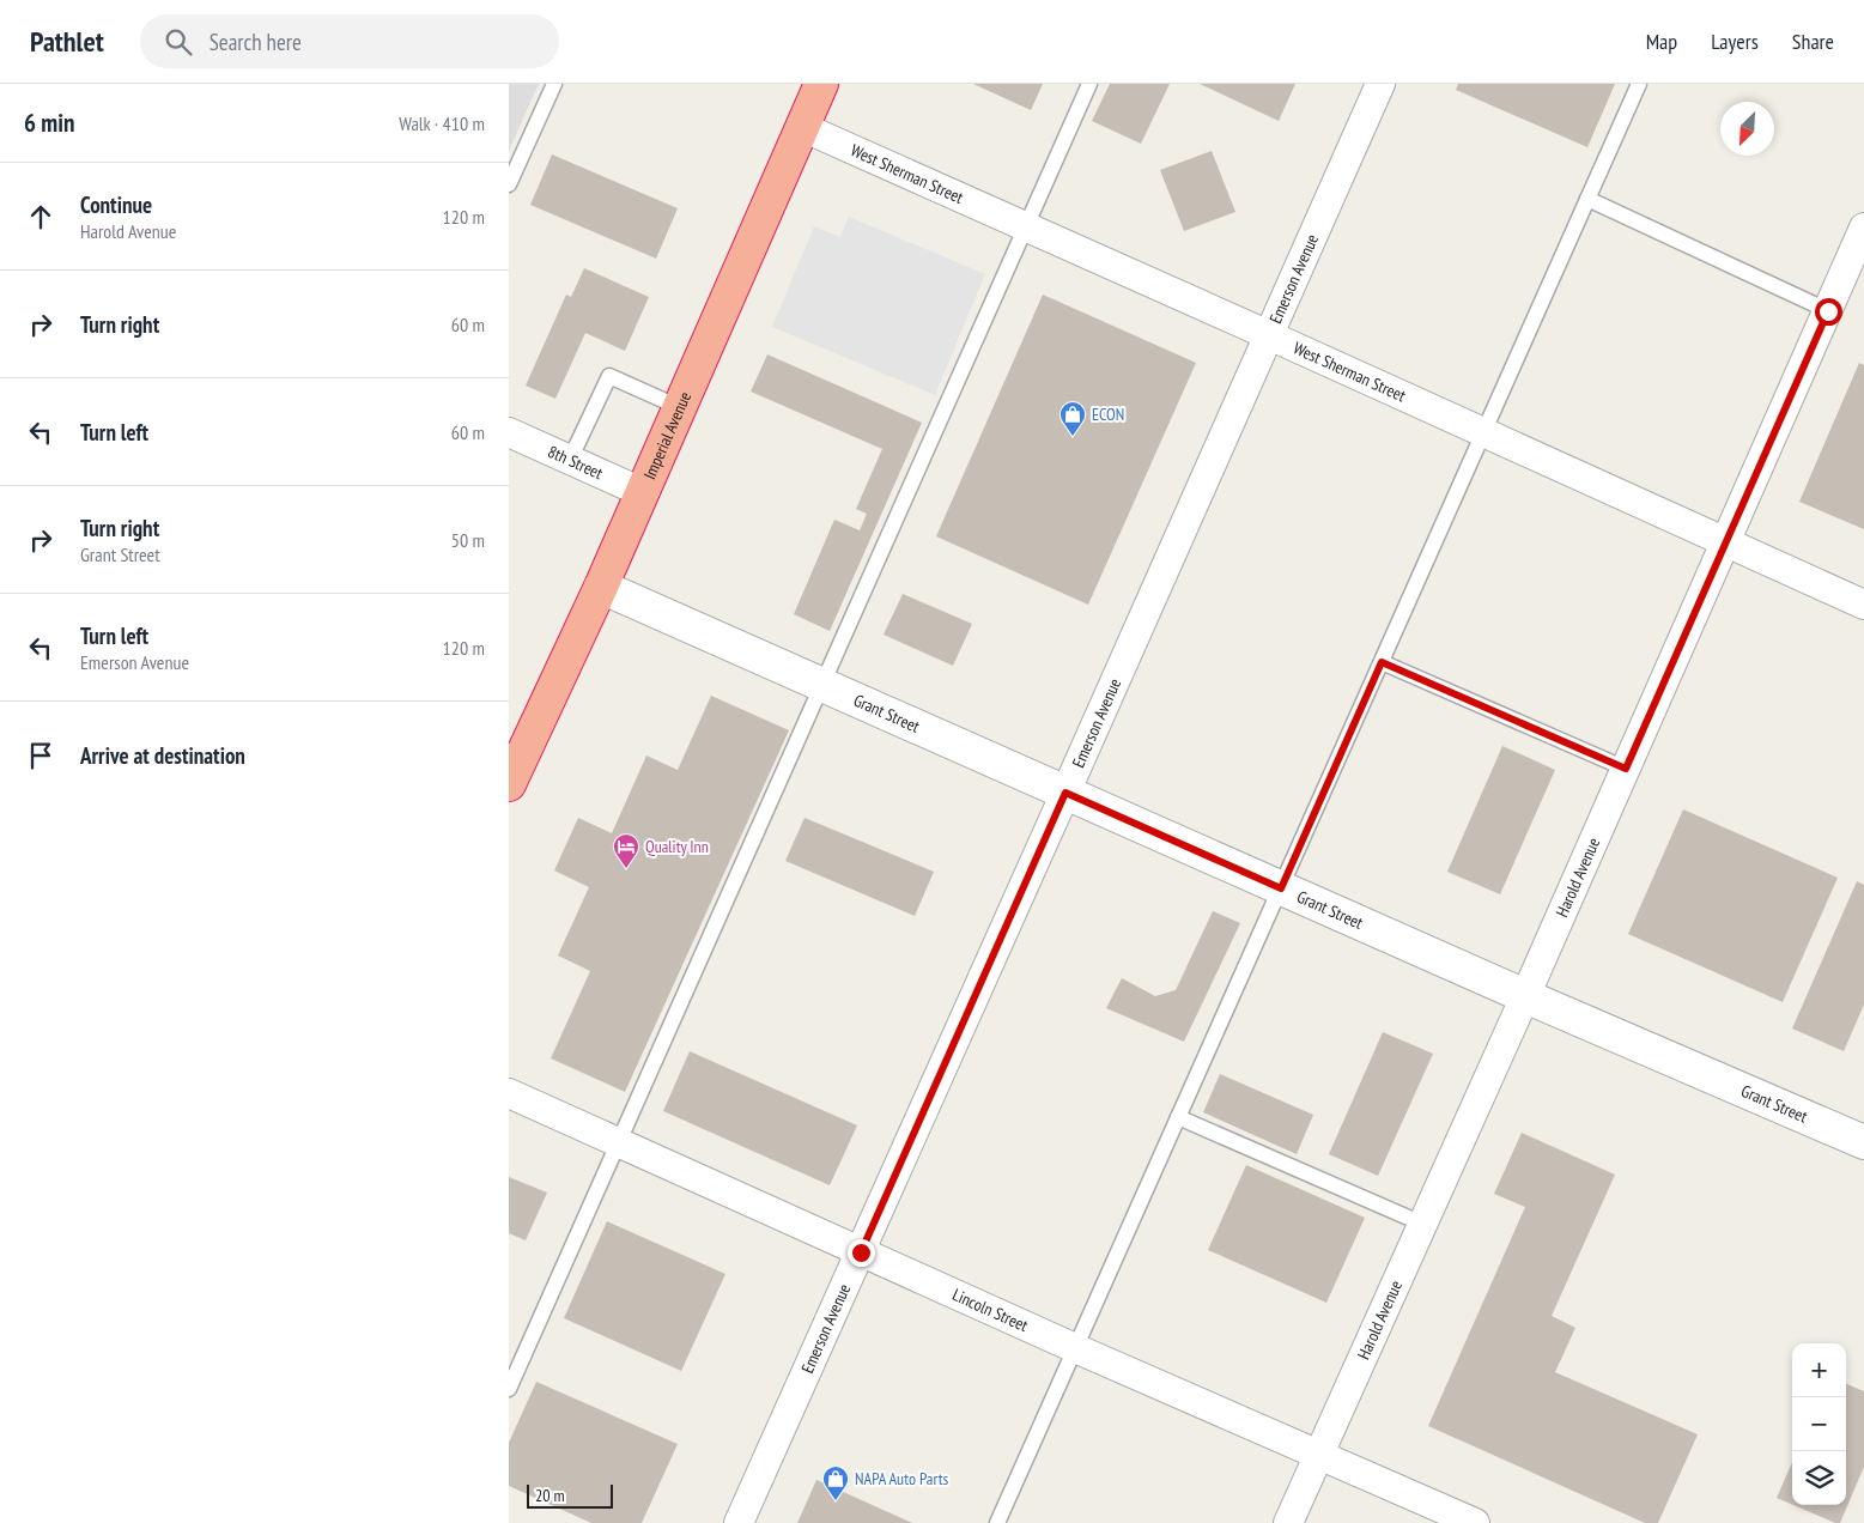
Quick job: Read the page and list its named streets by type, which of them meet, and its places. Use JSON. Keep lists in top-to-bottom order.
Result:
{
  "streets": {
    "highway": ["Imperial Avenue"],
    "street": [
      "West Sherman Street",
      "Emerson Avenue",
      "8th Street",
      "Grant Street",
      "Harold Avenue",
      "Lincoln Street"
    ]
  },
  "crossings": [
    ["West Sherman Street", "Emerson Avenue"],
    ["West Sherman Street", "Imperial Avenue"],
    ["West Sherman Street", "Harold Avenue"],
    ["Emerson Avenue", "Grant Street"],
    ["Emerson Avenue", "Lincoln Street"],
    ["Imperial Avenue", "8th Street"],
    ["Imperial Avenue", "Grant Street"],
    ["Grant Street", "Harold Avenue"],
    ["Harold Avenue", "Lincoln Street"]
  ],
  "places": {
    "shop": ["ECON", "NAPA Auto Parts"],
    "hotel": ["Quality Inn"]
  },
  "scale_bar": "20 m",
  "north": "bottom left",
  "page": {
    "header": "Pathlet",
    "search": "Search here",
    "nav": ["Map", "Layers", "Share"],
    "heading": ["6 min", "Walk · 410 m"],
    "list": [
      ["Continue", "Harold Avenue", "120 m"],
      ["Turn right", "60 m"],
      ["Turn left", "60 m"],
      ["Turn right", "Grant Street", "50 m"],
      ["Turn left", "Emerson Avenue", "120 m"],
      "Arrive at destination"
    ],
    "map_buttons": ["+", "−"],
    "scale": "20 m"
  }
}
